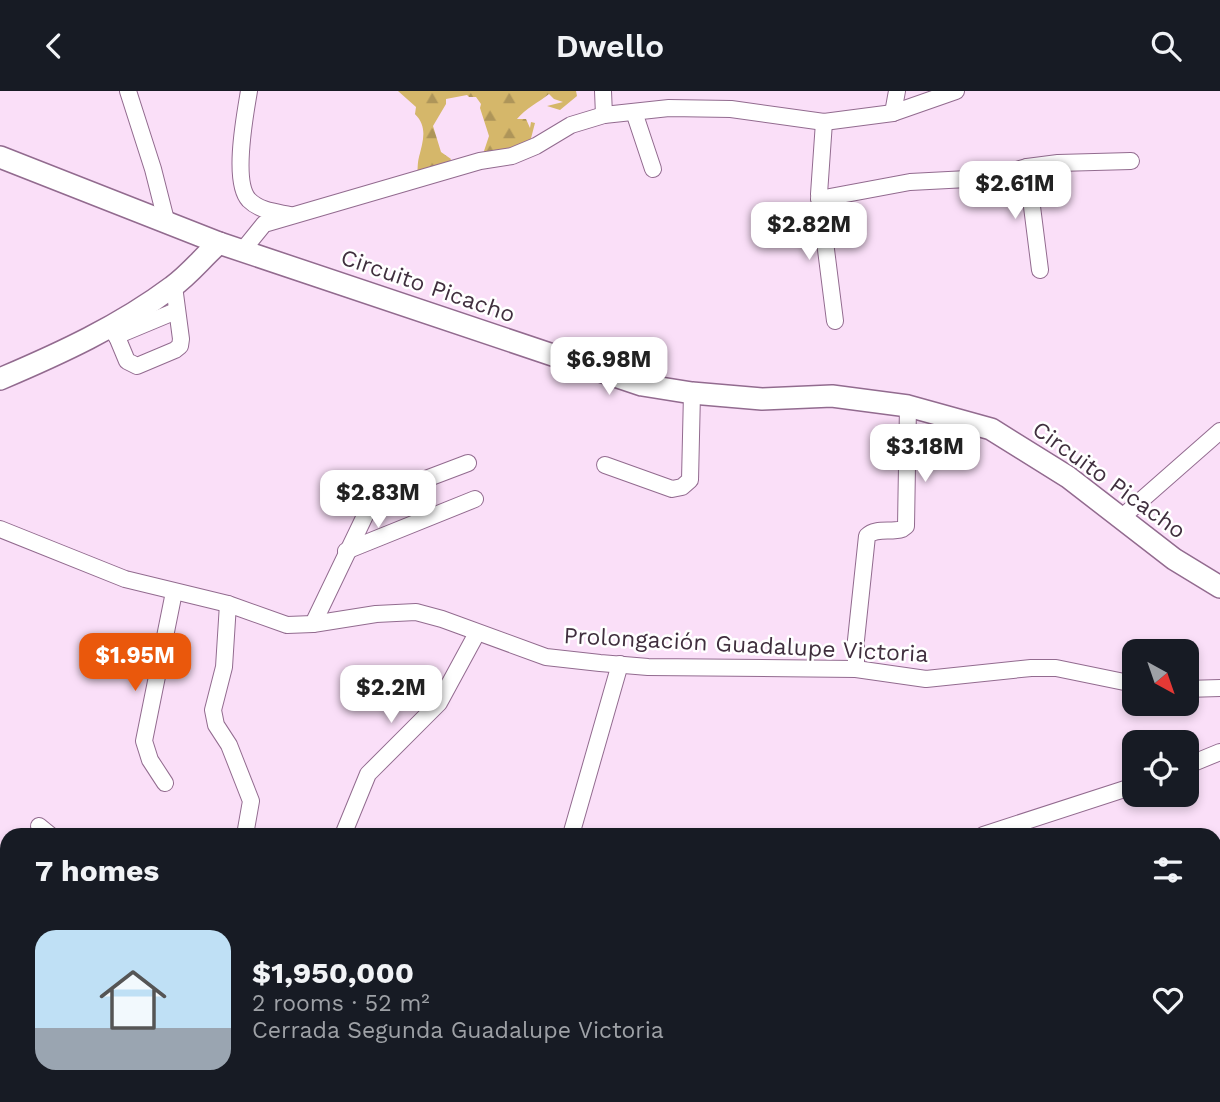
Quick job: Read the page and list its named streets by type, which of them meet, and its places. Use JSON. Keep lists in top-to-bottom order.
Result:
{
  "streets": {
    "main road": ["Circuito Picacho"],
    "street": ["Prolongación Guadalupe Victoria"]
  },
  "north": "bottom right",
  "page": {
    "header": "Dwello",
    "price": [
      "$2.61M",
      "$2.82M",
      "$6.98M",
      "$3.18M",
      "$2.83M",
      "$1.95M",
      "$2.2M"
    ],
    "heading": "7 homes",
    "list": [
      {
        "name": "$1,950,000",
        "note": "2 rooms · 52 m² · Cerrada Segunda Guadalupe Victoria"
      }
    ]
  }
}
